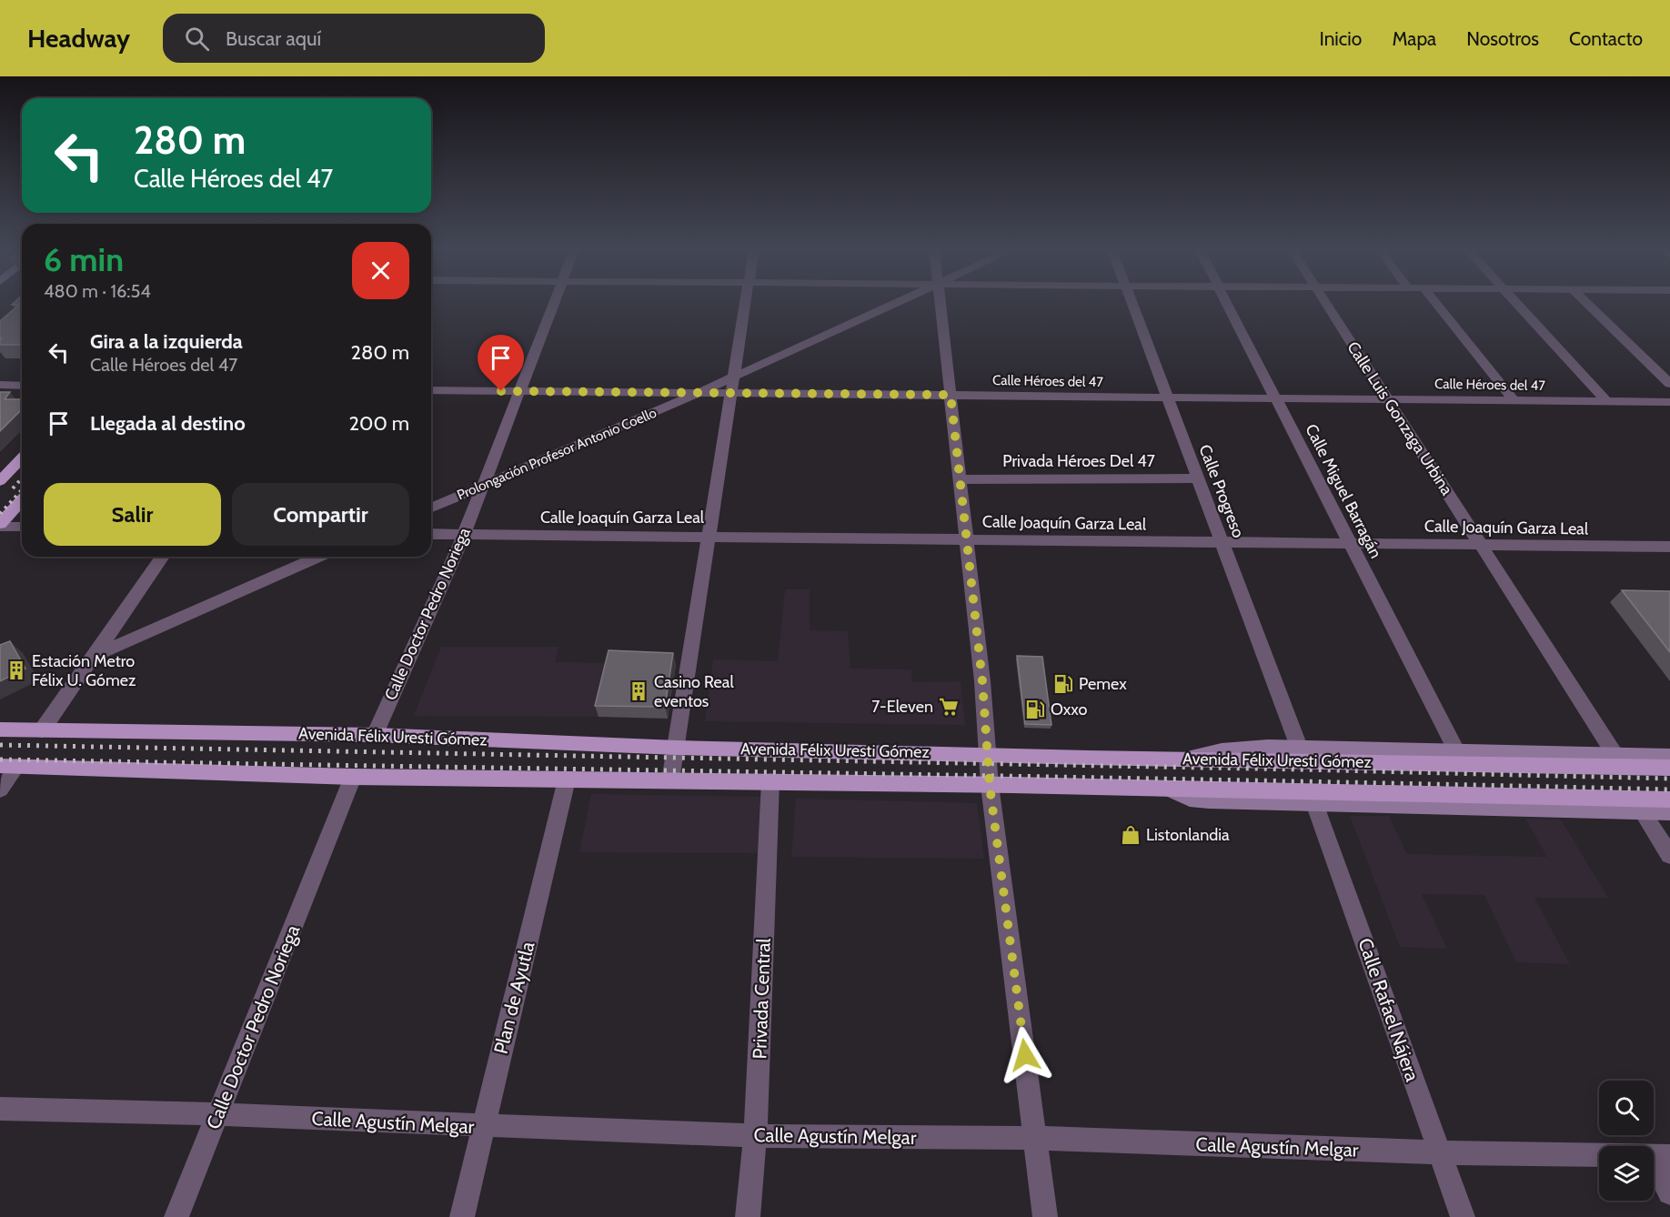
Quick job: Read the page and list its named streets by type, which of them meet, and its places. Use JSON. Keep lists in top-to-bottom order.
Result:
{
  "streets": {
    "main road": ["Avenida Félix Uresti Gómez"],
    "street": [
      "Calle Héroes del 47",
      "Calle Luis Gonzaga Urbina",
      "Prolongación Profesor Antonio Coello",
      "Privada Héroes Del 47",
      "Calle Progreso",
      "Calle Miguel Barragán",
      "Calle Joaquín Garza Leal",
      "Calle Doctor Pedro Noriega",
      "Plan de Ayutla",
      "Privada Central",
      "Calle Rafael Nájera",
      "Calle Agustín Melgar"
    ]
  },
  "crossings": [
    ["Calle Héroes del 47", "Calle Luis Gonzaga Urbina"],
    ["Calle Héroes del 47", "Prolongación Profesor Antonio Coello"],
    ["Calle Héroes del 47", "Calle Progreso"],
    ["Calle Héroes del 47", "Calle Miguel Barragán"],
    ["Calle Héroes del 47", "Calle Doctor Pedro Noriega"],
    ["Calle Luis Gonzaga Urbina", "Calle Joaquín Garza Leal"],
    ["Prolongación Profesor Antonio Coello", "Calle Doctor Pedro Noriega"],
    ["Privada Héroes Del 47", "Calle Progreso"],
    ["Calle Progreso", "Calle Joaquín Garza Leal"],
    ["Calle Miguel Barragán", "Calle Joaquín Garza Leal"],
    ["Calle Joaquín Garza Leal", "Calle Doctor Pedro Noriega"],
    ["Calle Doctor Pedro Noriega", "Avenida Félix Uresti Gómez"],
    ["Calle Doctor Pedro Noriega", "Calle Agustín Melgar"],
    ["Avenida Félix Uresti Gómez", "Plan de Ayutla"],
    ["Avenida Félix Uresti Gómez", "Privada Central"],
    ["Plan de Ayutla", "Calle Agustín Melgar"],
    ["Privada Central", "Calle Agustín Melgar"],
    ["Calle Rafael Nájera", "Calle Agustín Melgar"]
  ],
  "places": {
    "building": ["Estación Metro Félix U. Gómez", "Casino Real eventos"],
    "fuel station": ["Pemex", "Oxxo"],
    "supermarket": ["7-Eleven"],
    "shop": ["Listonlandia"]
  },
  "page": {
    "header": "Headway",
    "search": "Buscar aquí",
    "nav": [
      "Inicio",
      "Mapa",
      "Nosotros",
      "Contacto"
    ],
    "turn": ["280 m", "Calle Héroes del 47"],
    "heading": ["6 min", "480 m · 16:54"],
    "list": [
      {
        "name": "Gira a la izquierda",
        "note": "Calle Héroes del 47",
        "value": "280 m"
      },
      {
        "name": "Llegada al destino",
        "value": "200 m"
      }
    ],
    "buttons": ["Salir", "Compartir"]
  }
}
